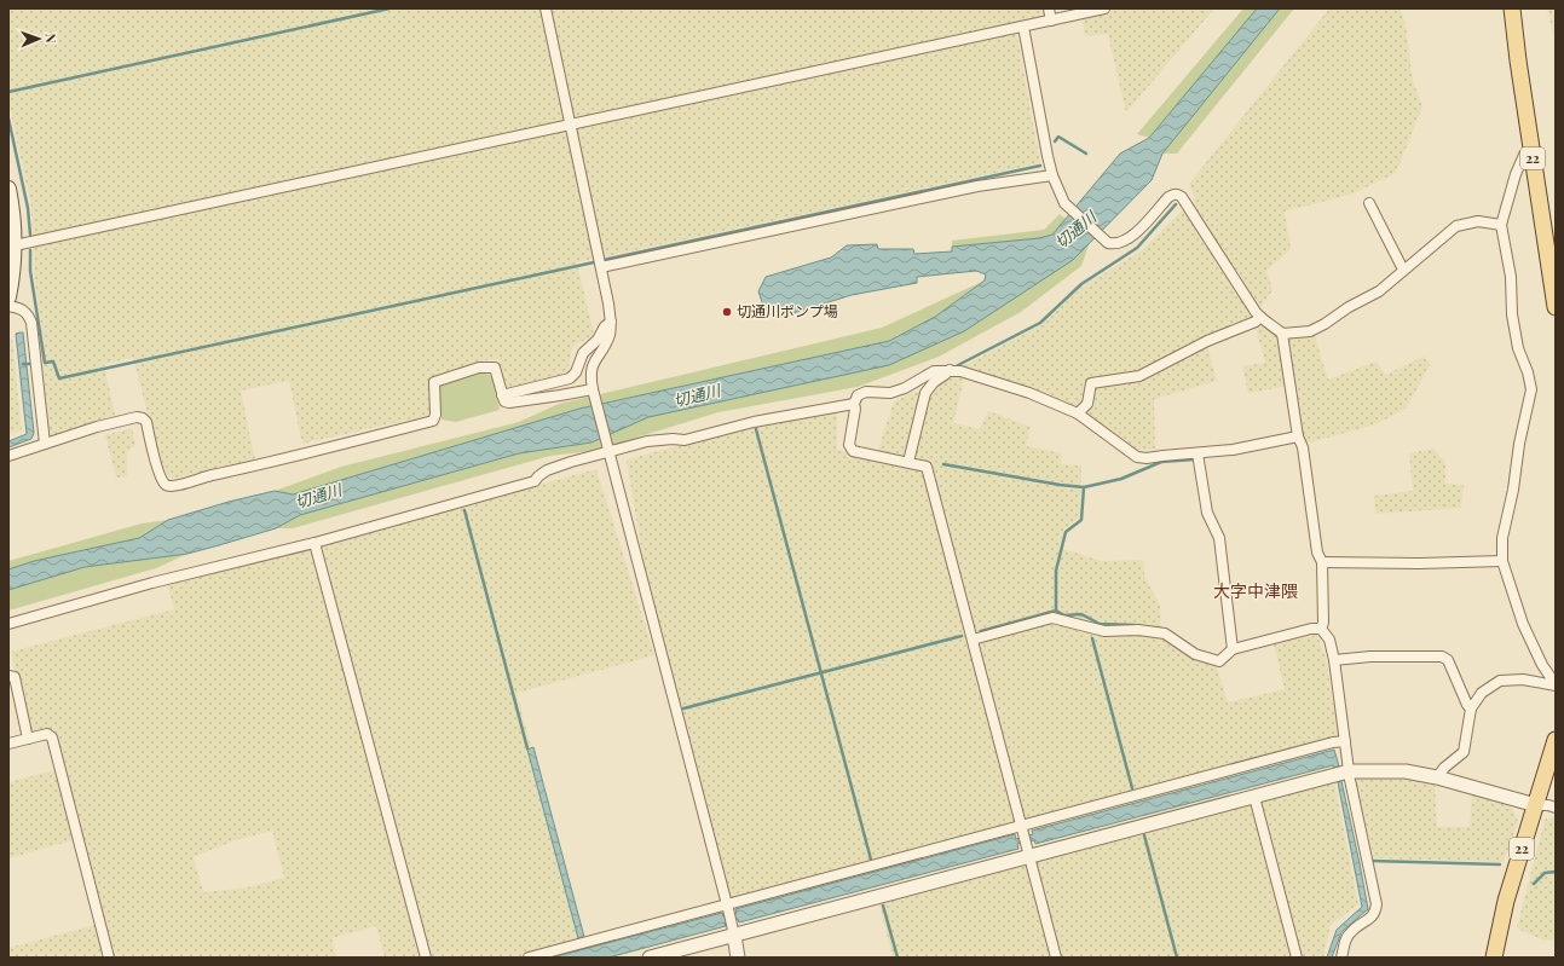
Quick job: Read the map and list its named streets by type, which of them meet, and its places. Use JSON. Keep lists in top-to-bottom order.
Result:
{
  "streets": {
    "main road": ["22"]
  },
  "districts": ["大字中津隈"],
  "water": ["切通川"],
  "places": ["切通川ポンプ場"],
  "north": "right"
}
